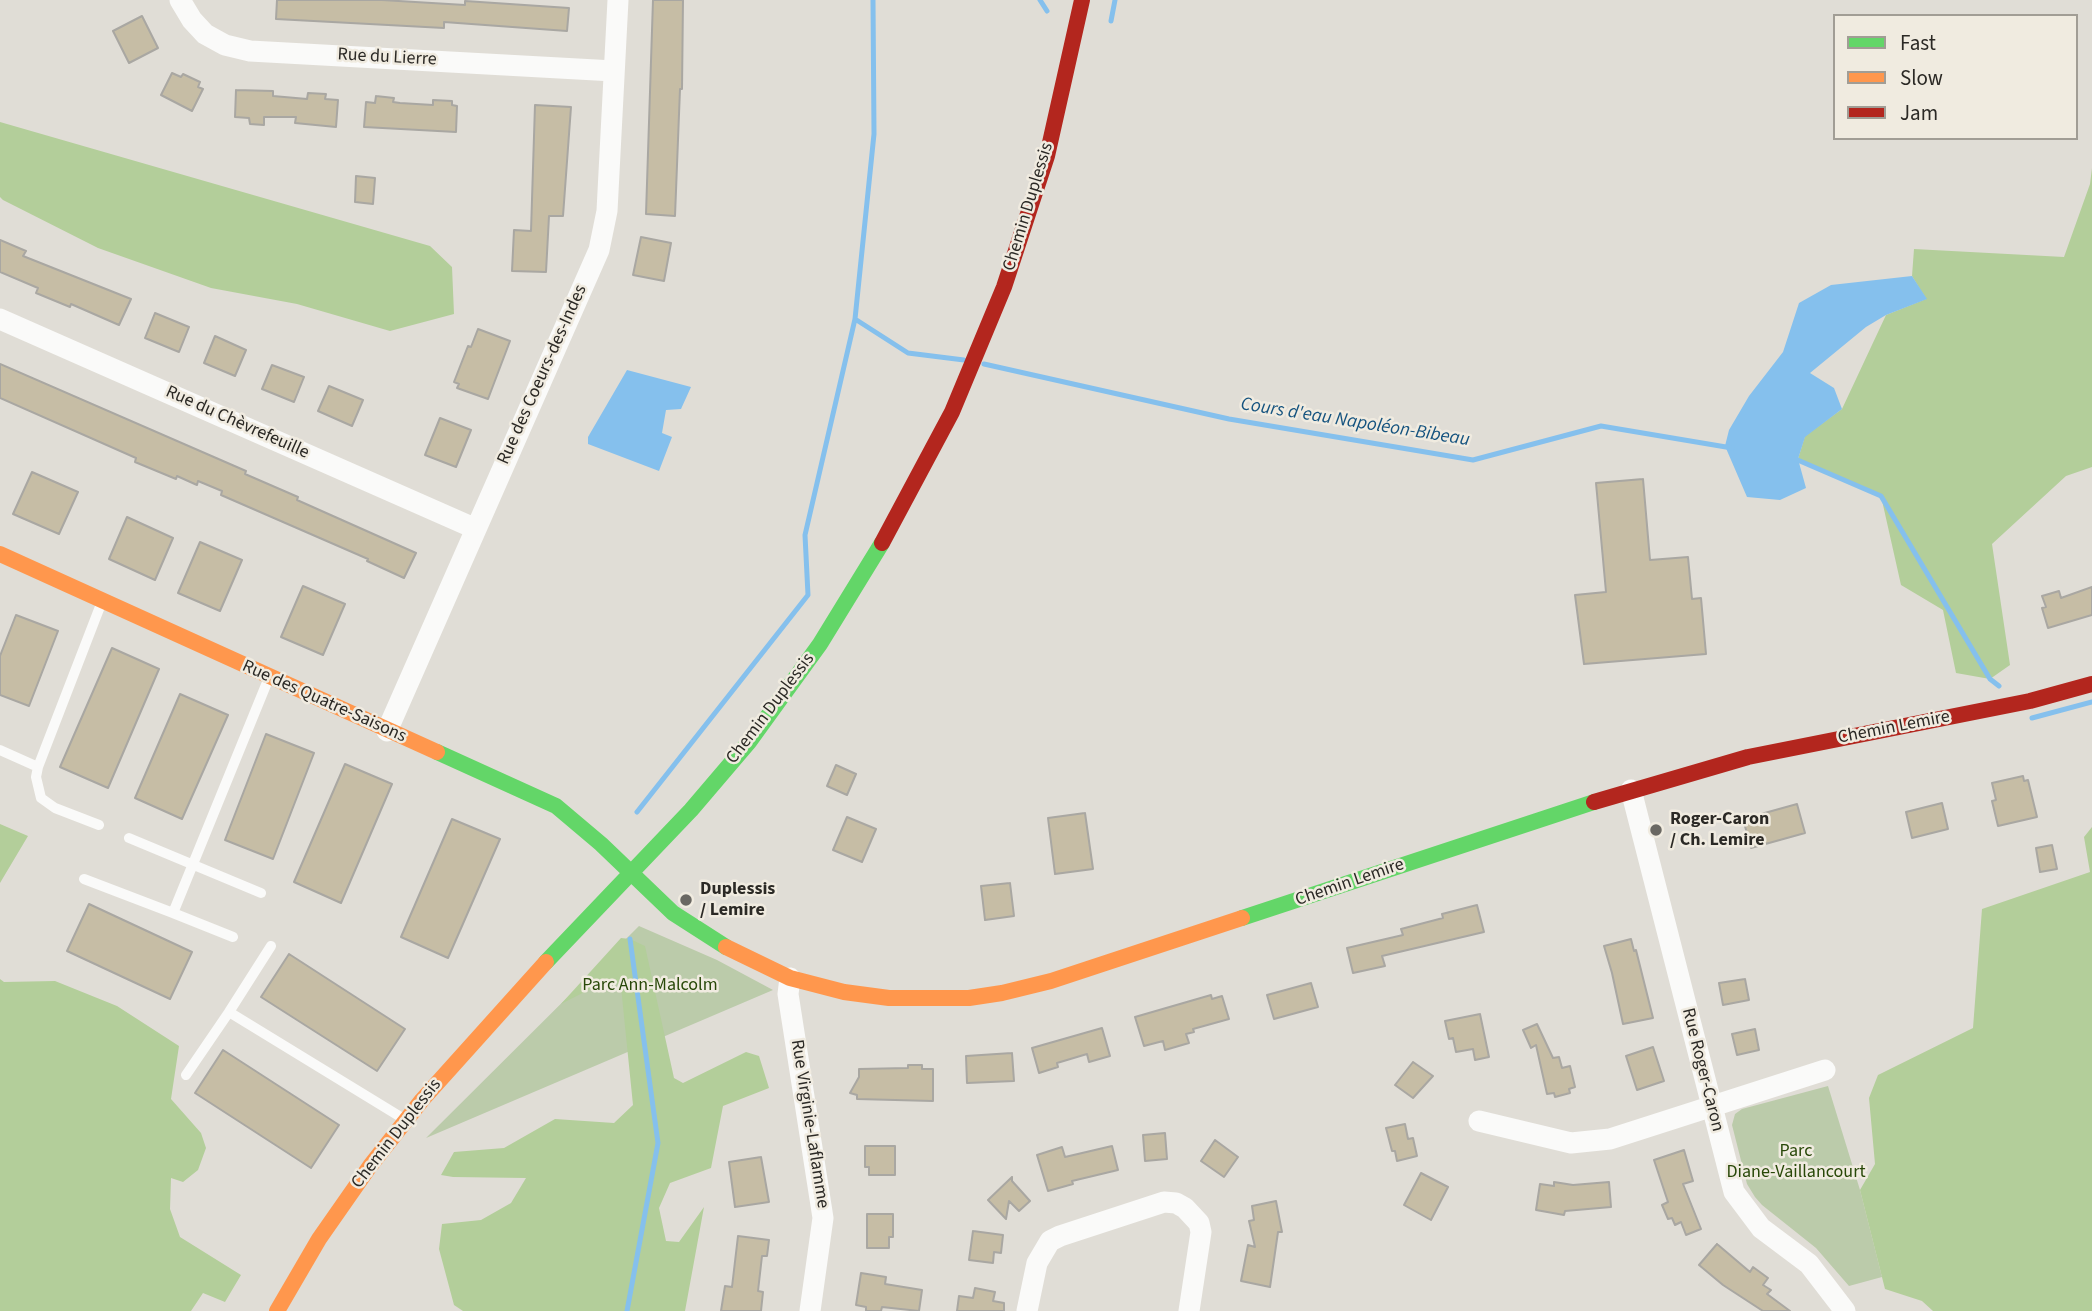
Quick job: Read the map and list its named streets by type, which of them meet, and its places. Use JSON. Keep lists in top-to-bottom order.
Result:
{
  "streets": {
    "street": [
      "Rue du Lierre",
      "Chemin Duplessis",
      "Rue des Coeurs-des-Indes",
      "Rue du Chèvrefeuille",
      "Rue des Quatre-Saisons",
      "Chemin Lemire",
      "Rue Roger-Caron",
      "Rue Virginie-Laflamme"
    ]
  },
  "crossings": [
    ["Rue du Lierre", "Rue des Coeurs-des-Indes"],
    ["Chemin Duplessis", "Rue des Quatre-Saisons"],
    ["Chemin Duplessis", "Chemin Lemire"],
    ["Rue des Coeurs-des-Indes", "Rue du Chèvrefeuille"],
    ["Rue des Coeurs-des-Indes", "Rue des Quatre-Saisons"],
    ["Rue des Quatre-Saisons", "Chemin Lemire"],
    ["Chemin Lemire", "Rue Roger-Caron"],
    ["Chemin Lemire", "Rue Virginie-Laflamme"]
  ],
  "water": ["Cours d'eau Napoléon-Bibeau"],
  "parks": ["Parc Ann-Malcolm", "Parc Diane-Vaillancourt"],
  "places": ["Roger-Caron / Ch. Lemire", "Duplessis / Lemire"],
  "legend": ["Fast", "Slow", "Jam"]
}
